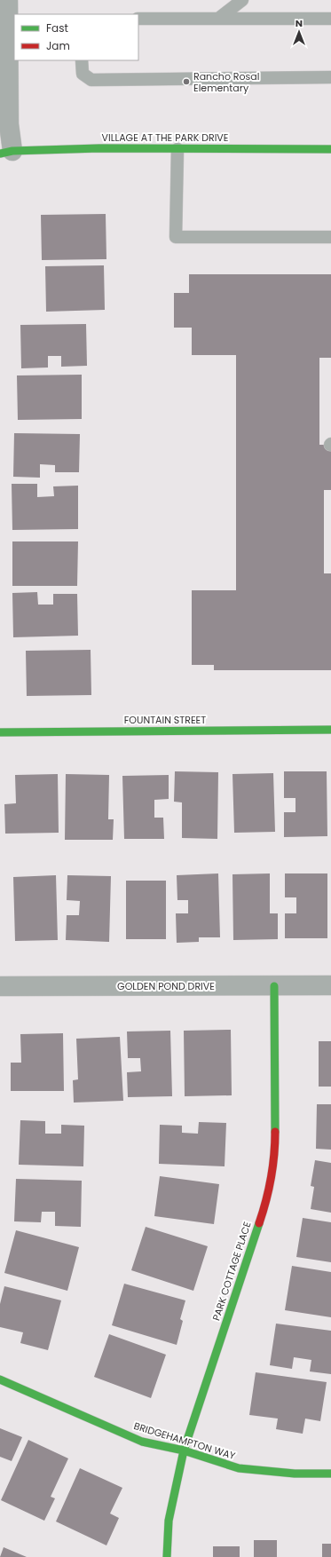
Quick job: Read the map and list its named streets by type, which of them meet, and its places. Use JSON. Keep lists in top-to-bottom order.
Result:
{
  "streets": {
    "street": [
      "VILLAGE AT THE PARK DRIVE",
      "FOUNTAIN STREET",
      "GOLDEN POND DRIVE",
      "PARK COTTAGE PLACE",
      "BRIDGEHAMPTON WAY"
    ]
  },
  "crossings": [
    ["GOLDEN POND DRIVE", "PARK COTTAGE PLACE"],
    ["PARK COTTAGE PLACE", "BRIDGEHAMPTON WAY"]
  ],
  "places": ["Rancho Rosal Elementary"],
  "legend": ["Fast", "Jam"],
  "north": "top"
}
